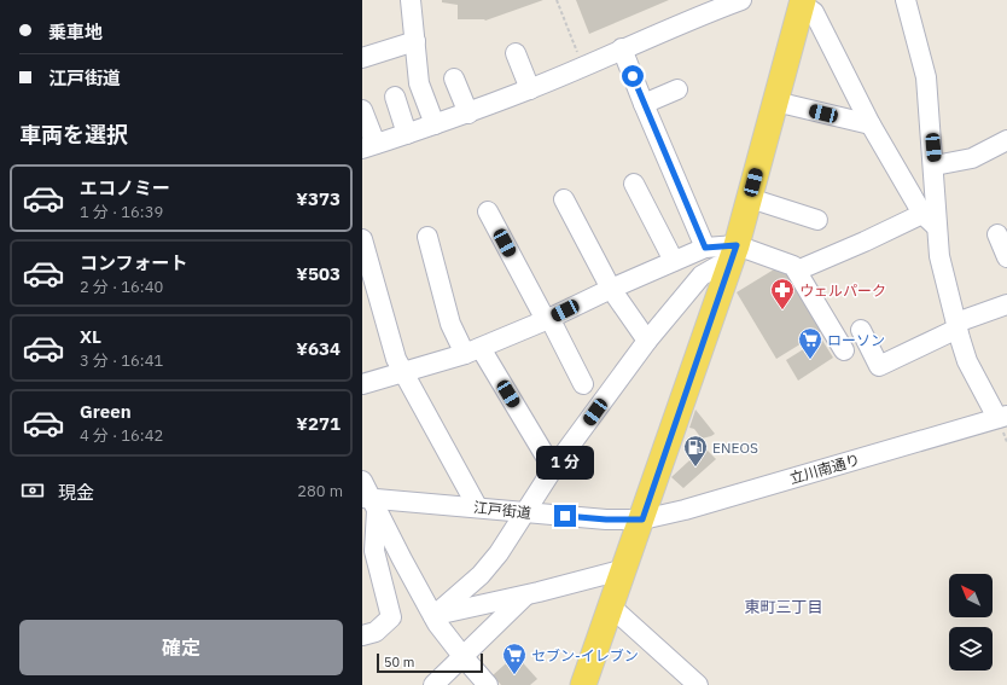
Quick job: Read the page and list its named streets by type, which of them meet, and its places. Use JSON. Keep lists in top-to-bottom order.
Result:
{
  "streets": {
    "street": ["立川南通り", "江戸街道"]
  },
  "crossings": [
    ["立川南通り", "江戸街道"]
  ],
  "districts": ["東町三丁目"],
  "places": {
    "pharmacy": ["ウェルパーク"],
    "supermarket": ["ローソン", "セブン-イレブン"],
    "fuel station": ["ENEOS"]
  },
  "scale_bar": "50 m",
  "north": "top left",
  "page": {
    "banner": ["乗車地", "江戸街道"],
    "heading": "車両を選択",
    "list": [
      {
        "name": "エコノミー",
        "note": "1 分 · 16:39",
        "value": "¥373"
      },
      {
        "name": "コンフォート",
        "note": "2 分 · 16:40",
        "value": "¥503"
      },
      {
        "name": "XL",
        "note": "3 分 · 16:41",
        "value": "¥634"
      },
      {
        "name": "Green",
        "note": "4 分 · 16:42",
        "value": "¥271"
      }
    ],
    "bubble": "1 分",
    "pay": ["現金", "280 m"],
    "buttons": "確定",
    "scale": "50 m"
  }
}
